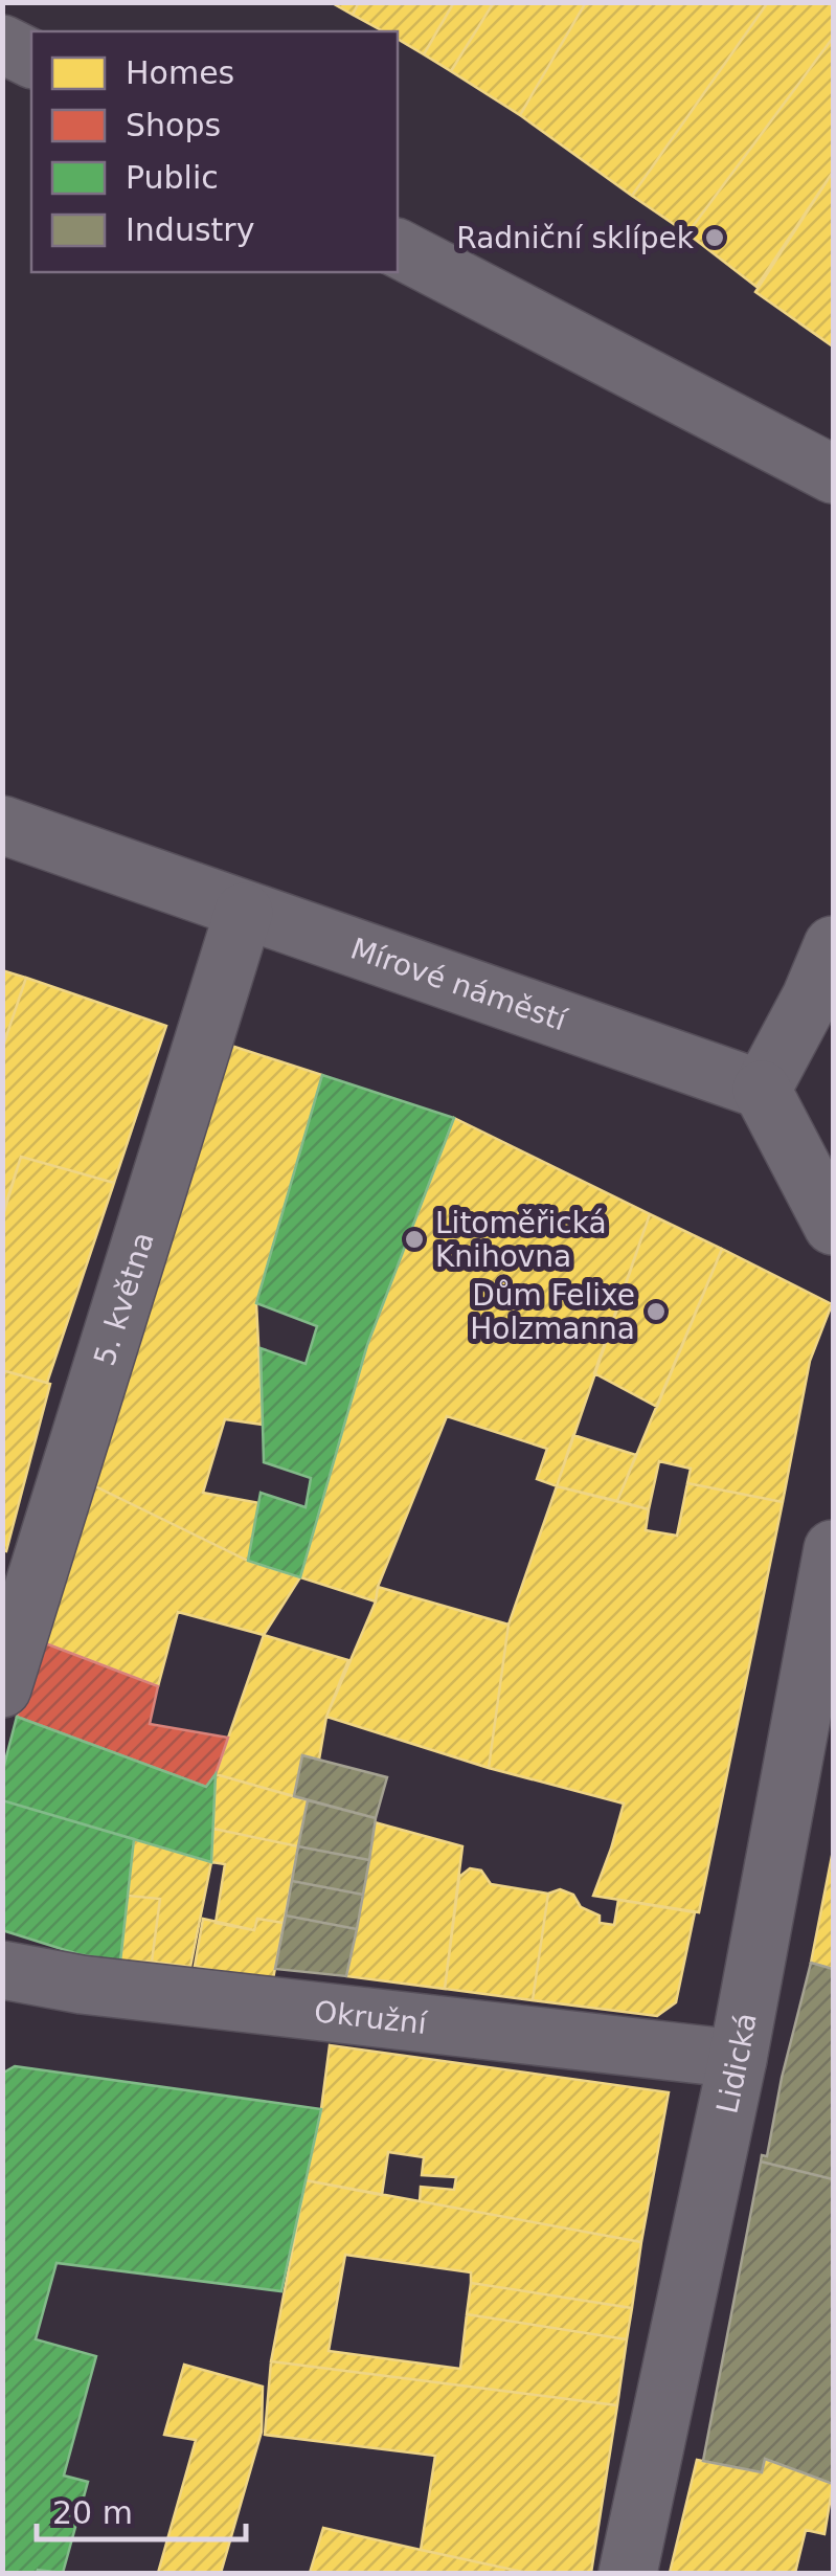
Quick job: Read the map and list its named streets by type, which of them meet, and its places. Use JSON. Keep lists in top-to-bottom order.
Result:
{
  "streets": {
    "street": [
      "Mírové náměstí",
      "5. května",
      "Okružní",
      "Lidická"
    ]
  },
  "crossings": [
    ["Mírové náměstí", "5. května"],
    ["Okružní", "Lidická"]
  ],
  "places": ["Radniční sklípek", "Litoměřická Knihovna", "Dům Felixe Holzmanna"],
  "legend": [
    "Homes",
    "Shops",
    "Public",
    "Industry"
  ],
  "scale_bar": "20 m"
}
